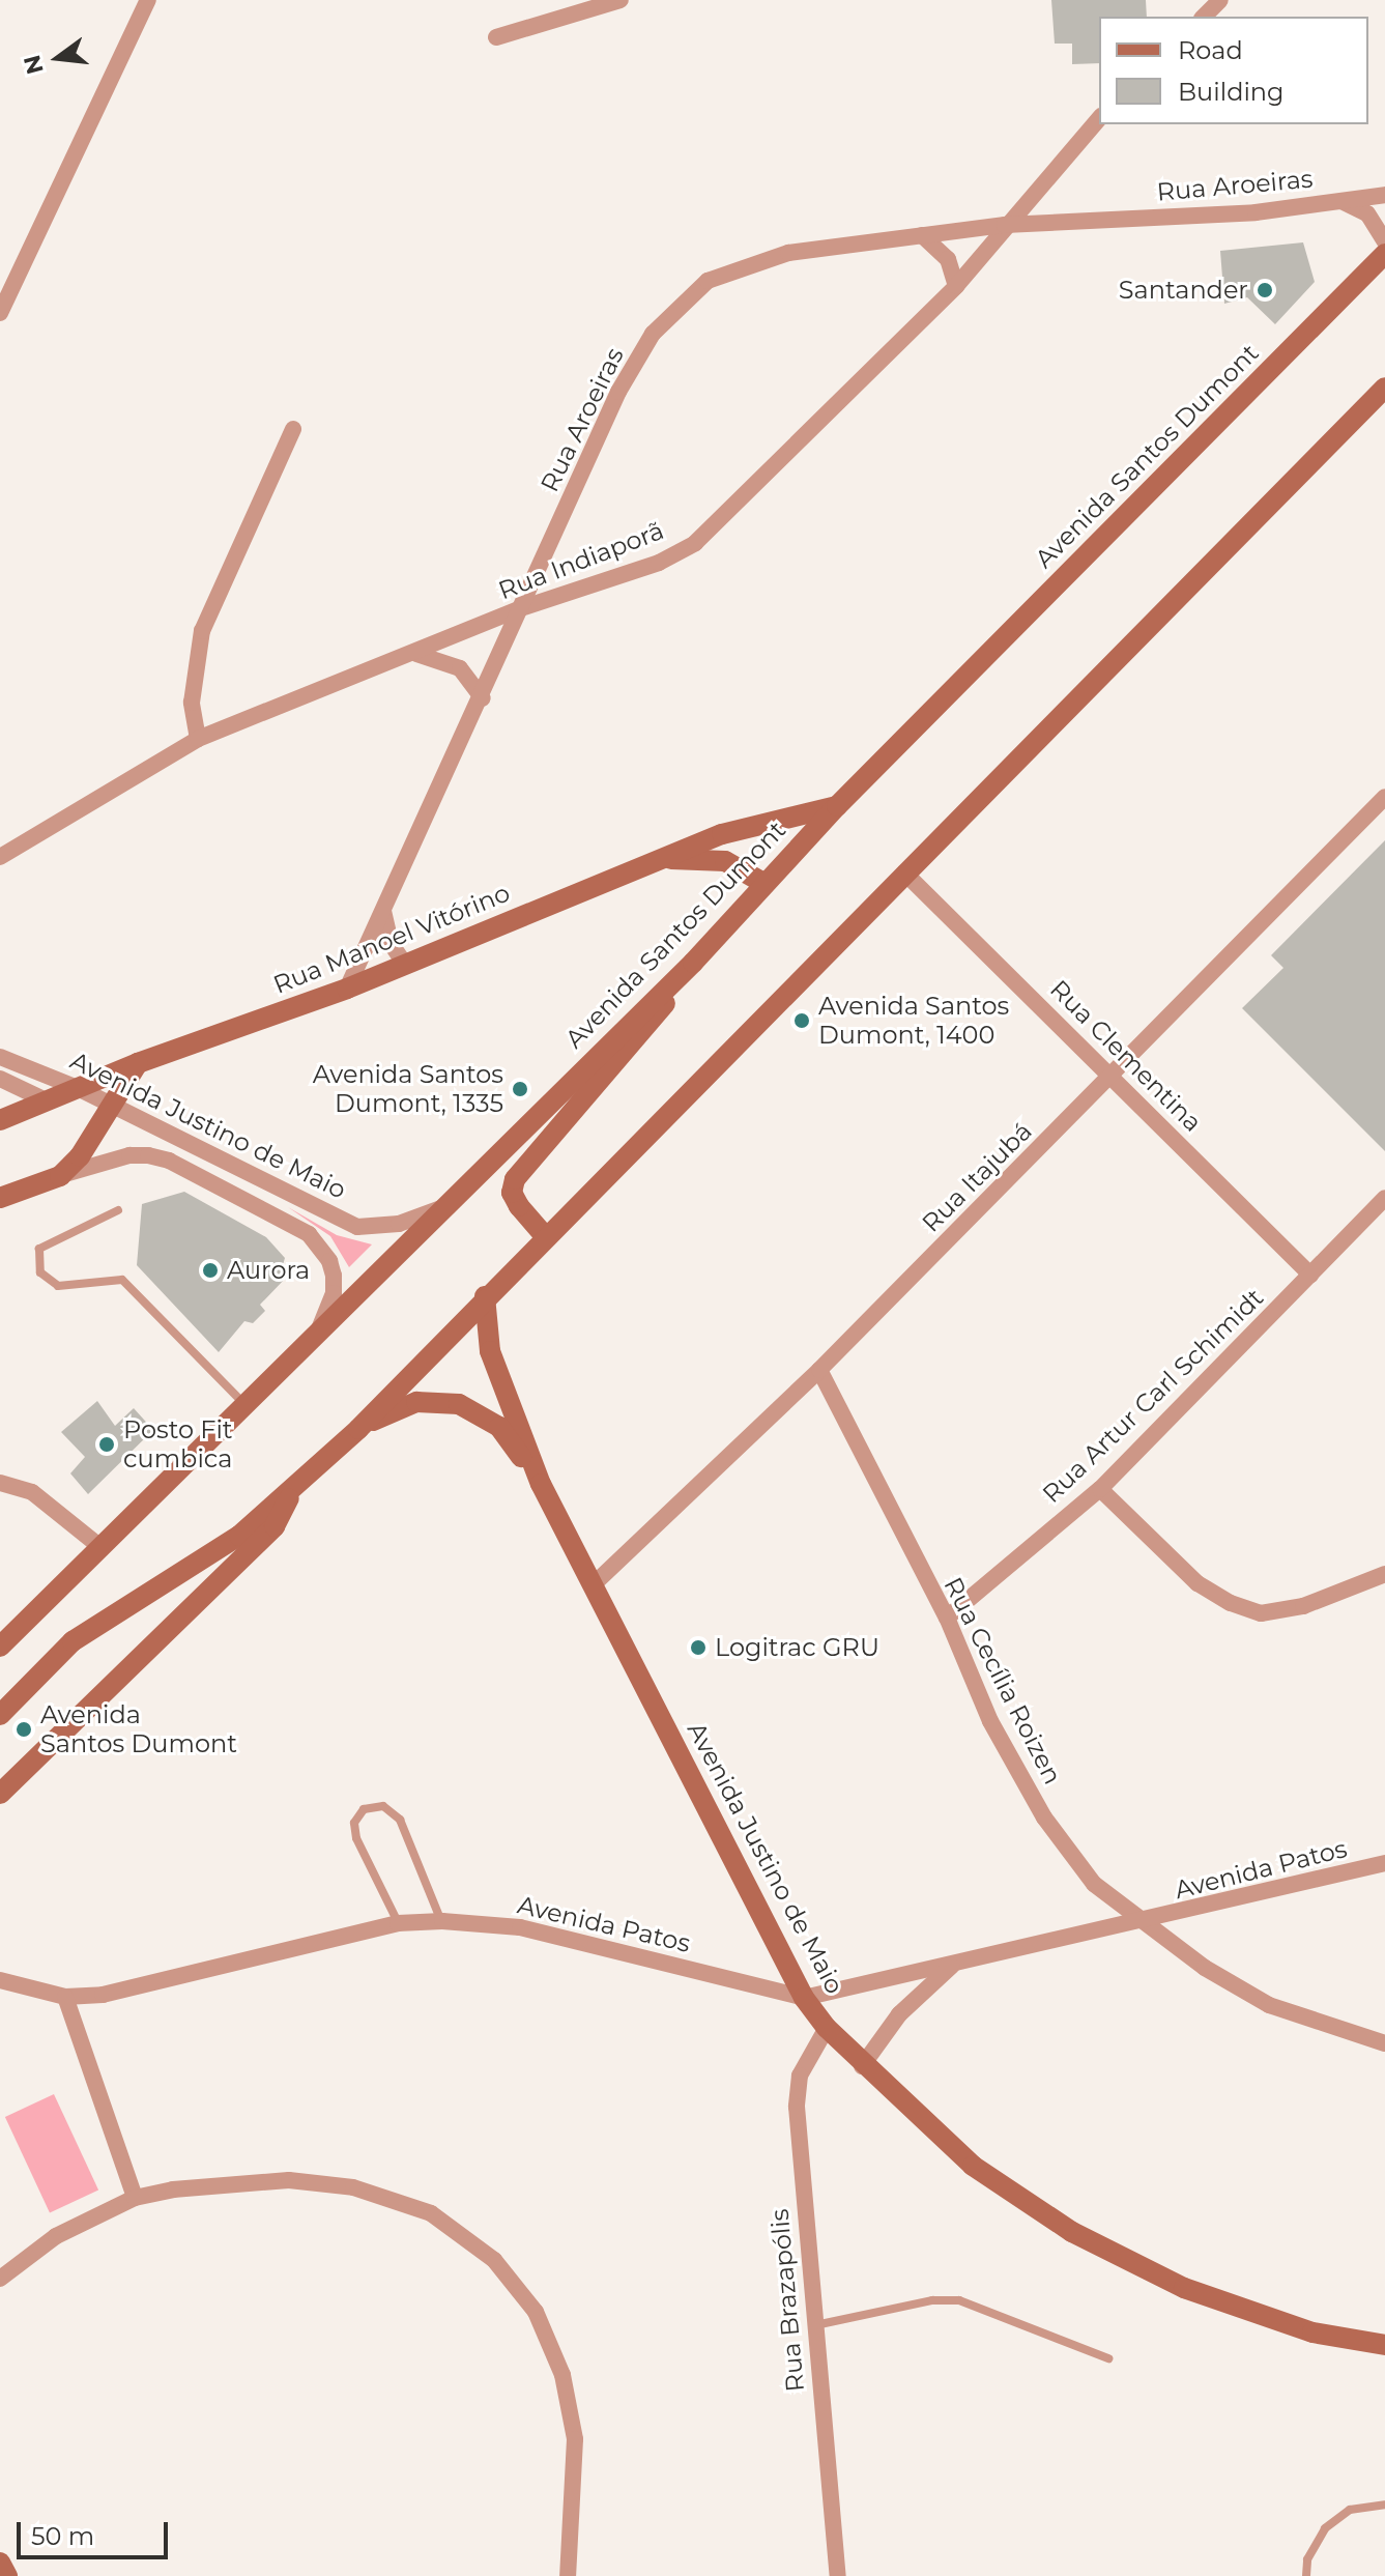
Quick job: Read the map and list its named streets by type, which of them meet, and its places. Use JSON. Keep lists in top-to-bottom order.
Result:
{
  "streets": {
    "main road": ["Avenida Santos Dumont", "Rua Manoel Vitórino", "Avenida Justino de Maio"],
    "street": [
      "Rua Aroeiras",
      "Rua Indiaporã",
      "Rua Clementina",
      "Rua Itajubá",
      "Rua Artur Carl Schimidt",
      "Rua Cecília Roizen",
      "Avenida Patos",
      "Rua Brazapólis"
    ]
  },
  "crossings": [
    ["Rua Aroeiras", "Rua Indiaporã"],
    ["Rua Aroeiras", "Rua Manoel Vitórino"],
    ["Avenida Santos Dumont", "Rua Manoel Vitórino"],
    ["Avenida Santos Dumont", "Avenida Justino de Maio"],
    ["Rua Manoel Vitórino", "Avenida Justino de Maio"],
    ["Rua Clementina", "Rua Itajubá"],
    ["Rua Clementina", "Rua Artur Carl Schimidt"],
    ["Avenida Justino de Maio", "Rua Itajubá"],
    ["Avenida Justino de Maio", "Avenida Patos"],
    ["Avenida Justino de Maio", "Rua Brazapólis"],
    ["Rua Itajubá", "Rua Cecília Roizen"],
    ["Rua Artur Carl Schimidt", "Rua Cecília Roizen"],
    ["Rua Cecília Roizen", "Avenida Patos"]
  ],
  "places": [
    "Santander",
    "Avenida Santos Dumont, 1400",
    "Avenida Santos Dumont, 1335",
    "Aurora",
    "Posto Fit cumbica",
    "Logitrac GRU",
    "Avenida Santos Dumont"
  ],
  "legend": ["Road", "Building"],
  "scale_bar": "50 m",
  "north": "left"
}
